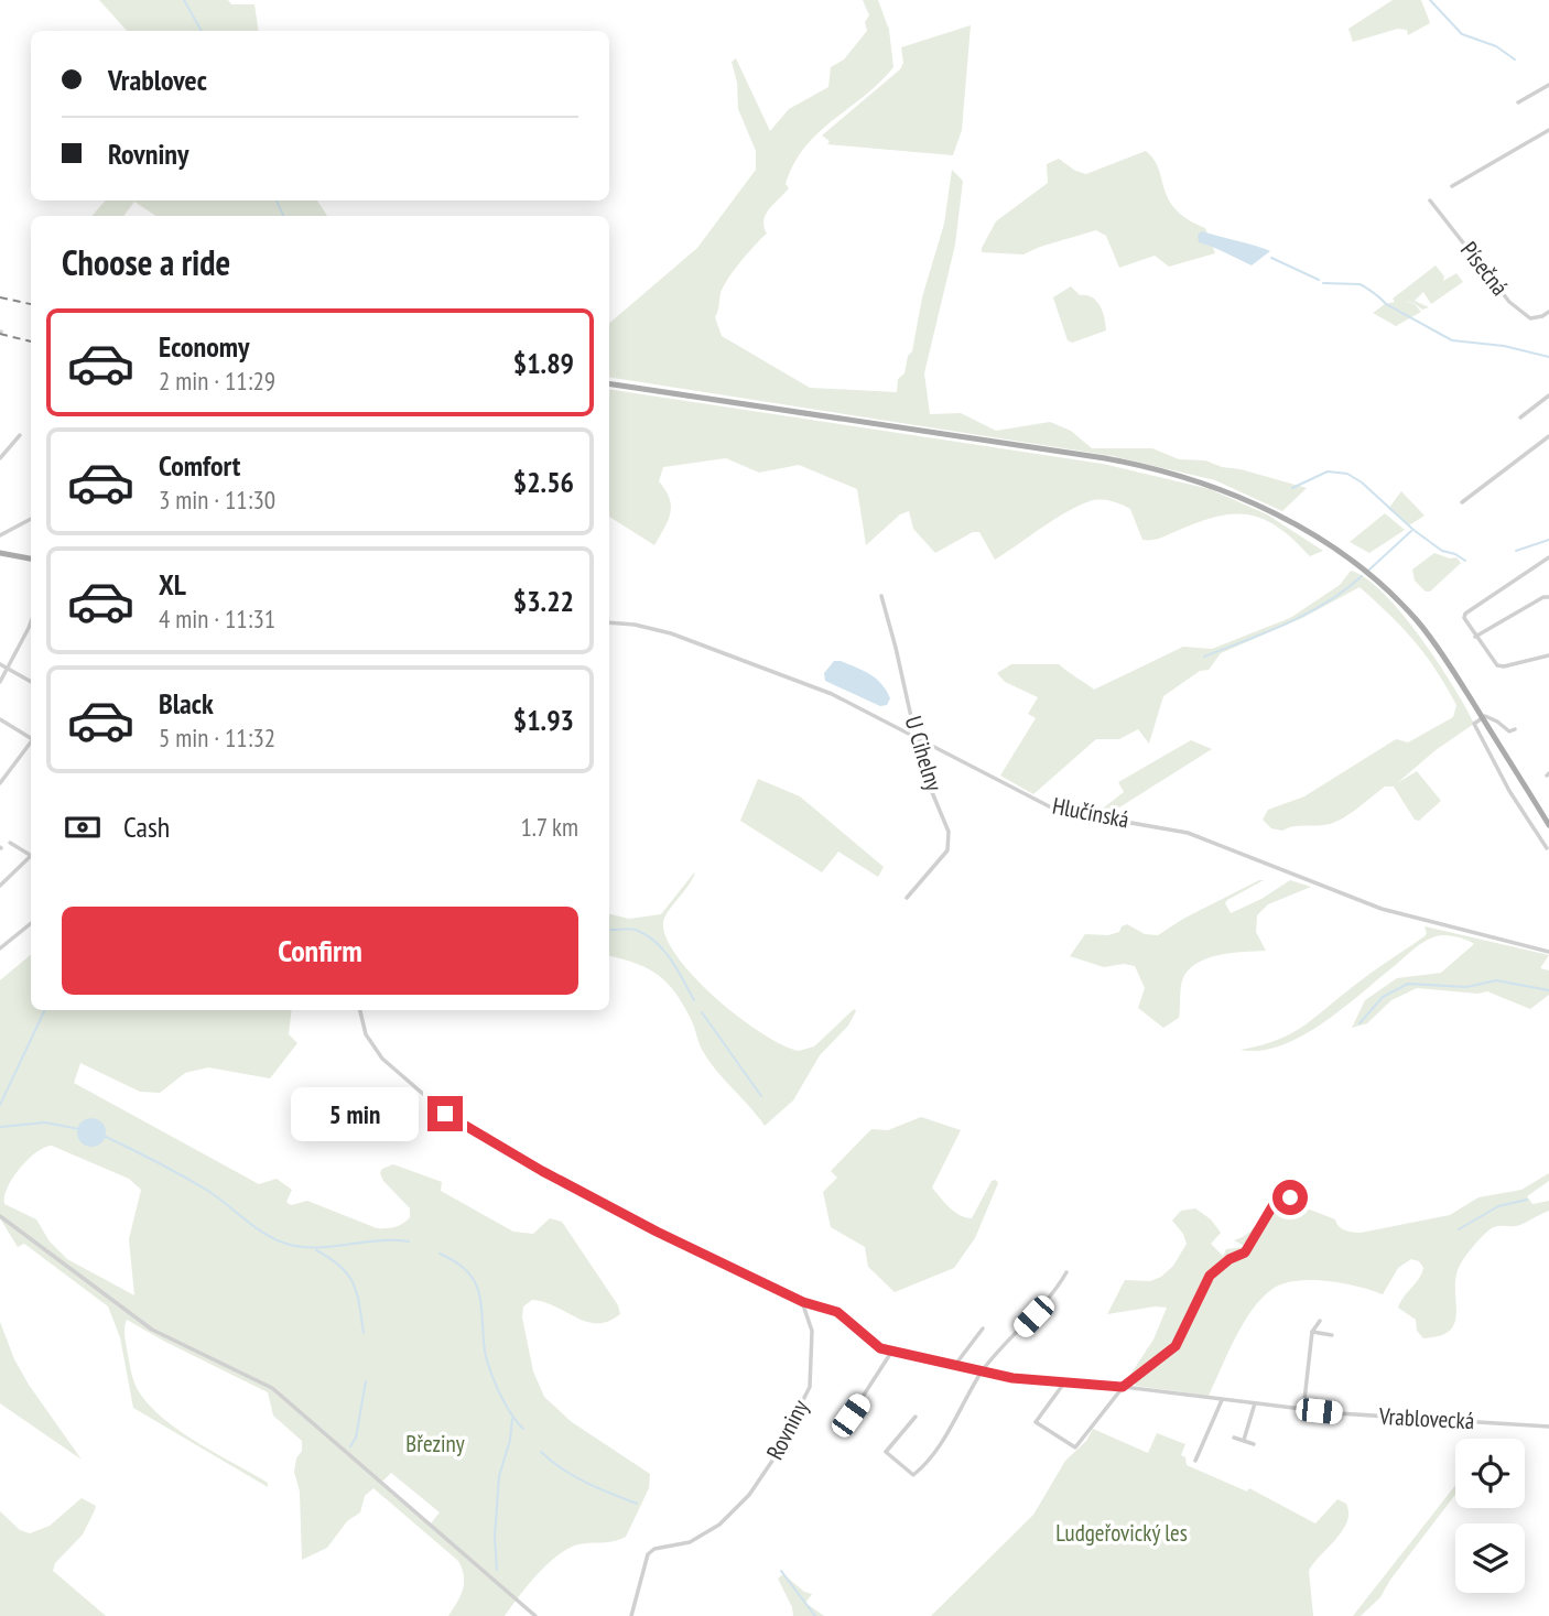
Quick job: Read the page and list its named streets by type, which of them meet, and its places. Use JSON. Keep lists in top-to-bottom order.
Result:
{
  "streets": {
    "street": [
      "Písečná",
      "U Cihelny",
      "Hlučínská",
      "Vrablovecká",
      "Rovniny"
    ]
  },
  "crossings": [
    ["U Cihelny", "Hlučínská"],
    ["Vrablovecká", "Rovniny"]
  ],
  "parks": ["Březiny", "Ludgeřovický les"],
  "page": {
    "banner": ["Vrablovec", "Rovniny"],
    "heading": "Choose a ride",
    "list": [
      {
        "name": "Economy",
        "note": "2 min · 11:29",
        "value": "$1.89"
      },
      {
        "name": "Comfort",
        "note": "3 min · 11:30",
        "value": "$2.56"
      },
      {
        "name": "XL",
        "note": "4 min · 11:31",
        "value": "$3.22"
      },
      {
        "name": "Black",
        "note": "5 min · 11:32",
        "value": "$1.93"
      }
    ],
    "pay": ["Cash", "1.7 km"],
    "buttons": "Confirm",
    "bubble": "5 min"
  }
}
